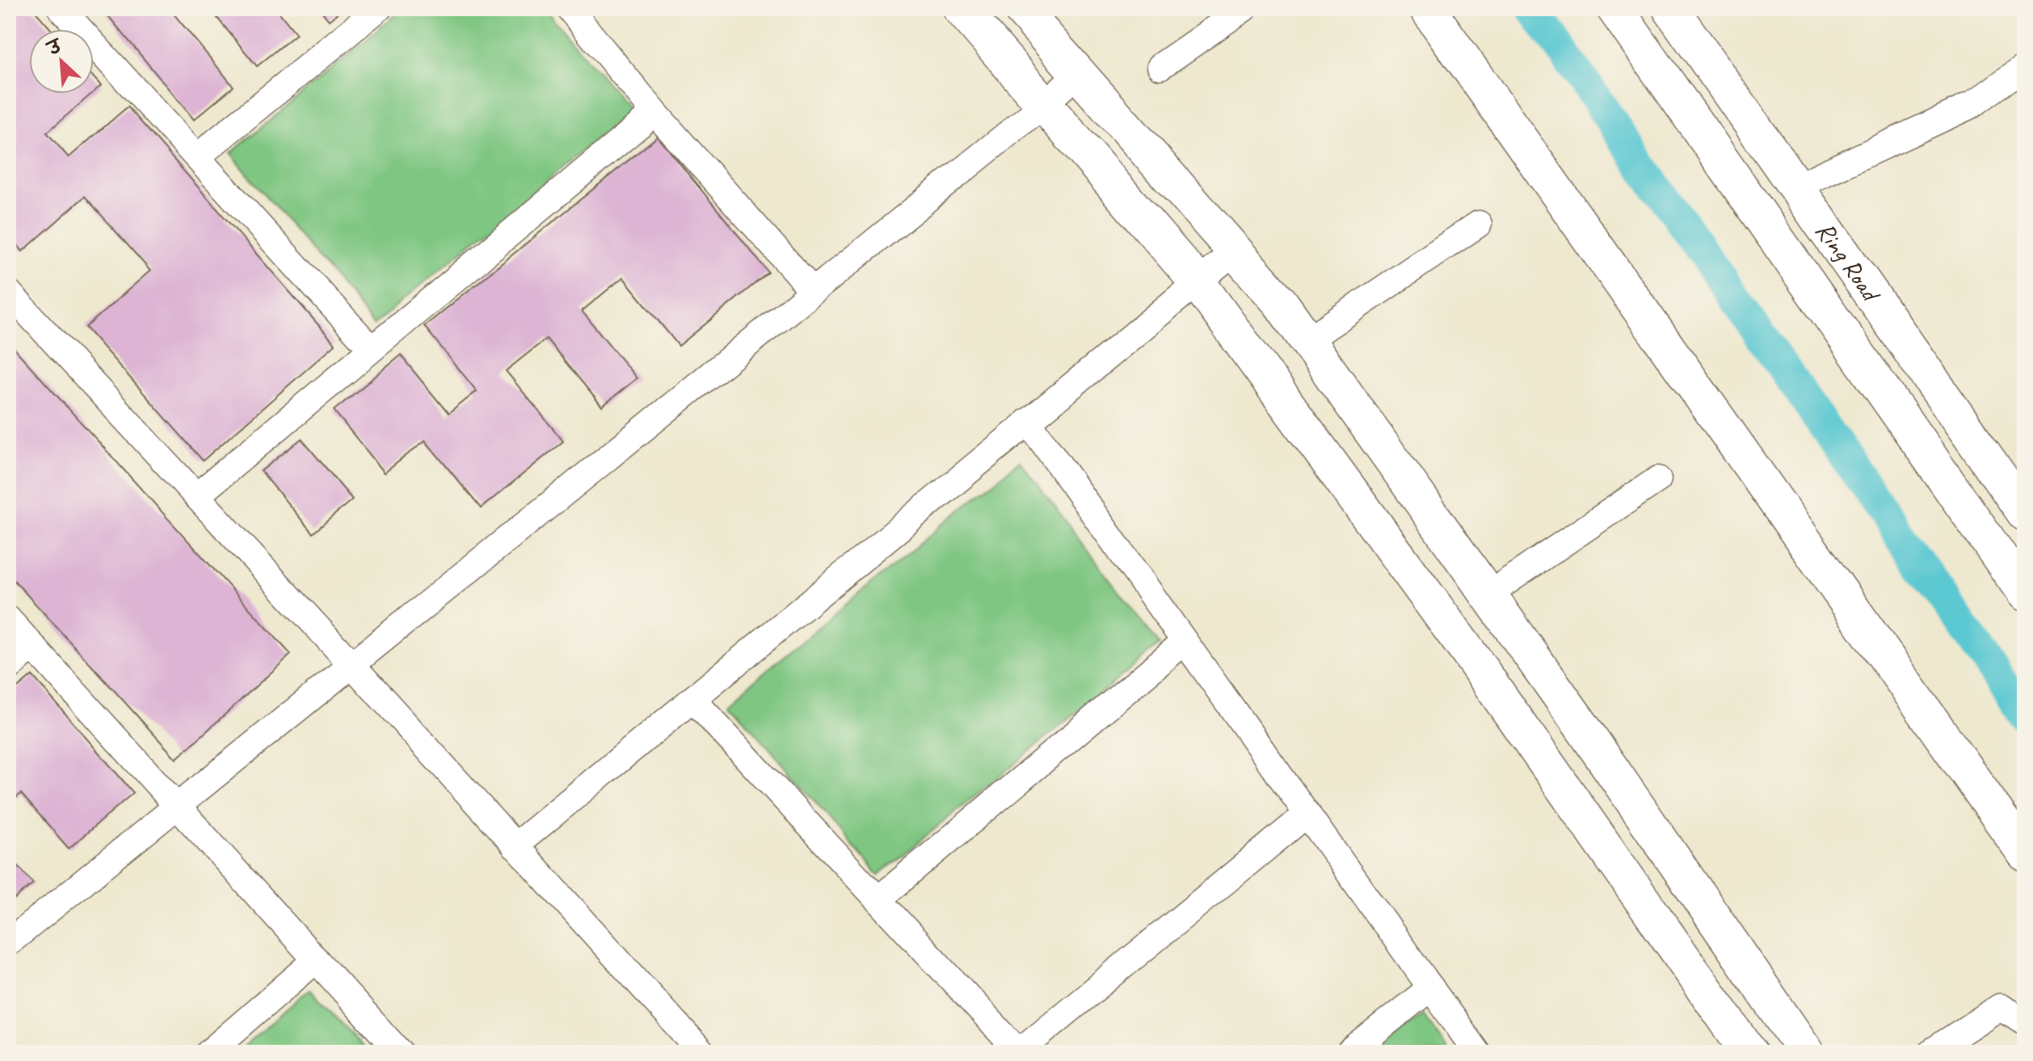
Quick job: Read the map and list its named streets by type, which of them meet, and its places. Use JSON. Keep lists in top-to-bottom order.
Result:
{
  "streets": {
    "street": ["Ring Road"]
  },
  "north": "top left"
}
